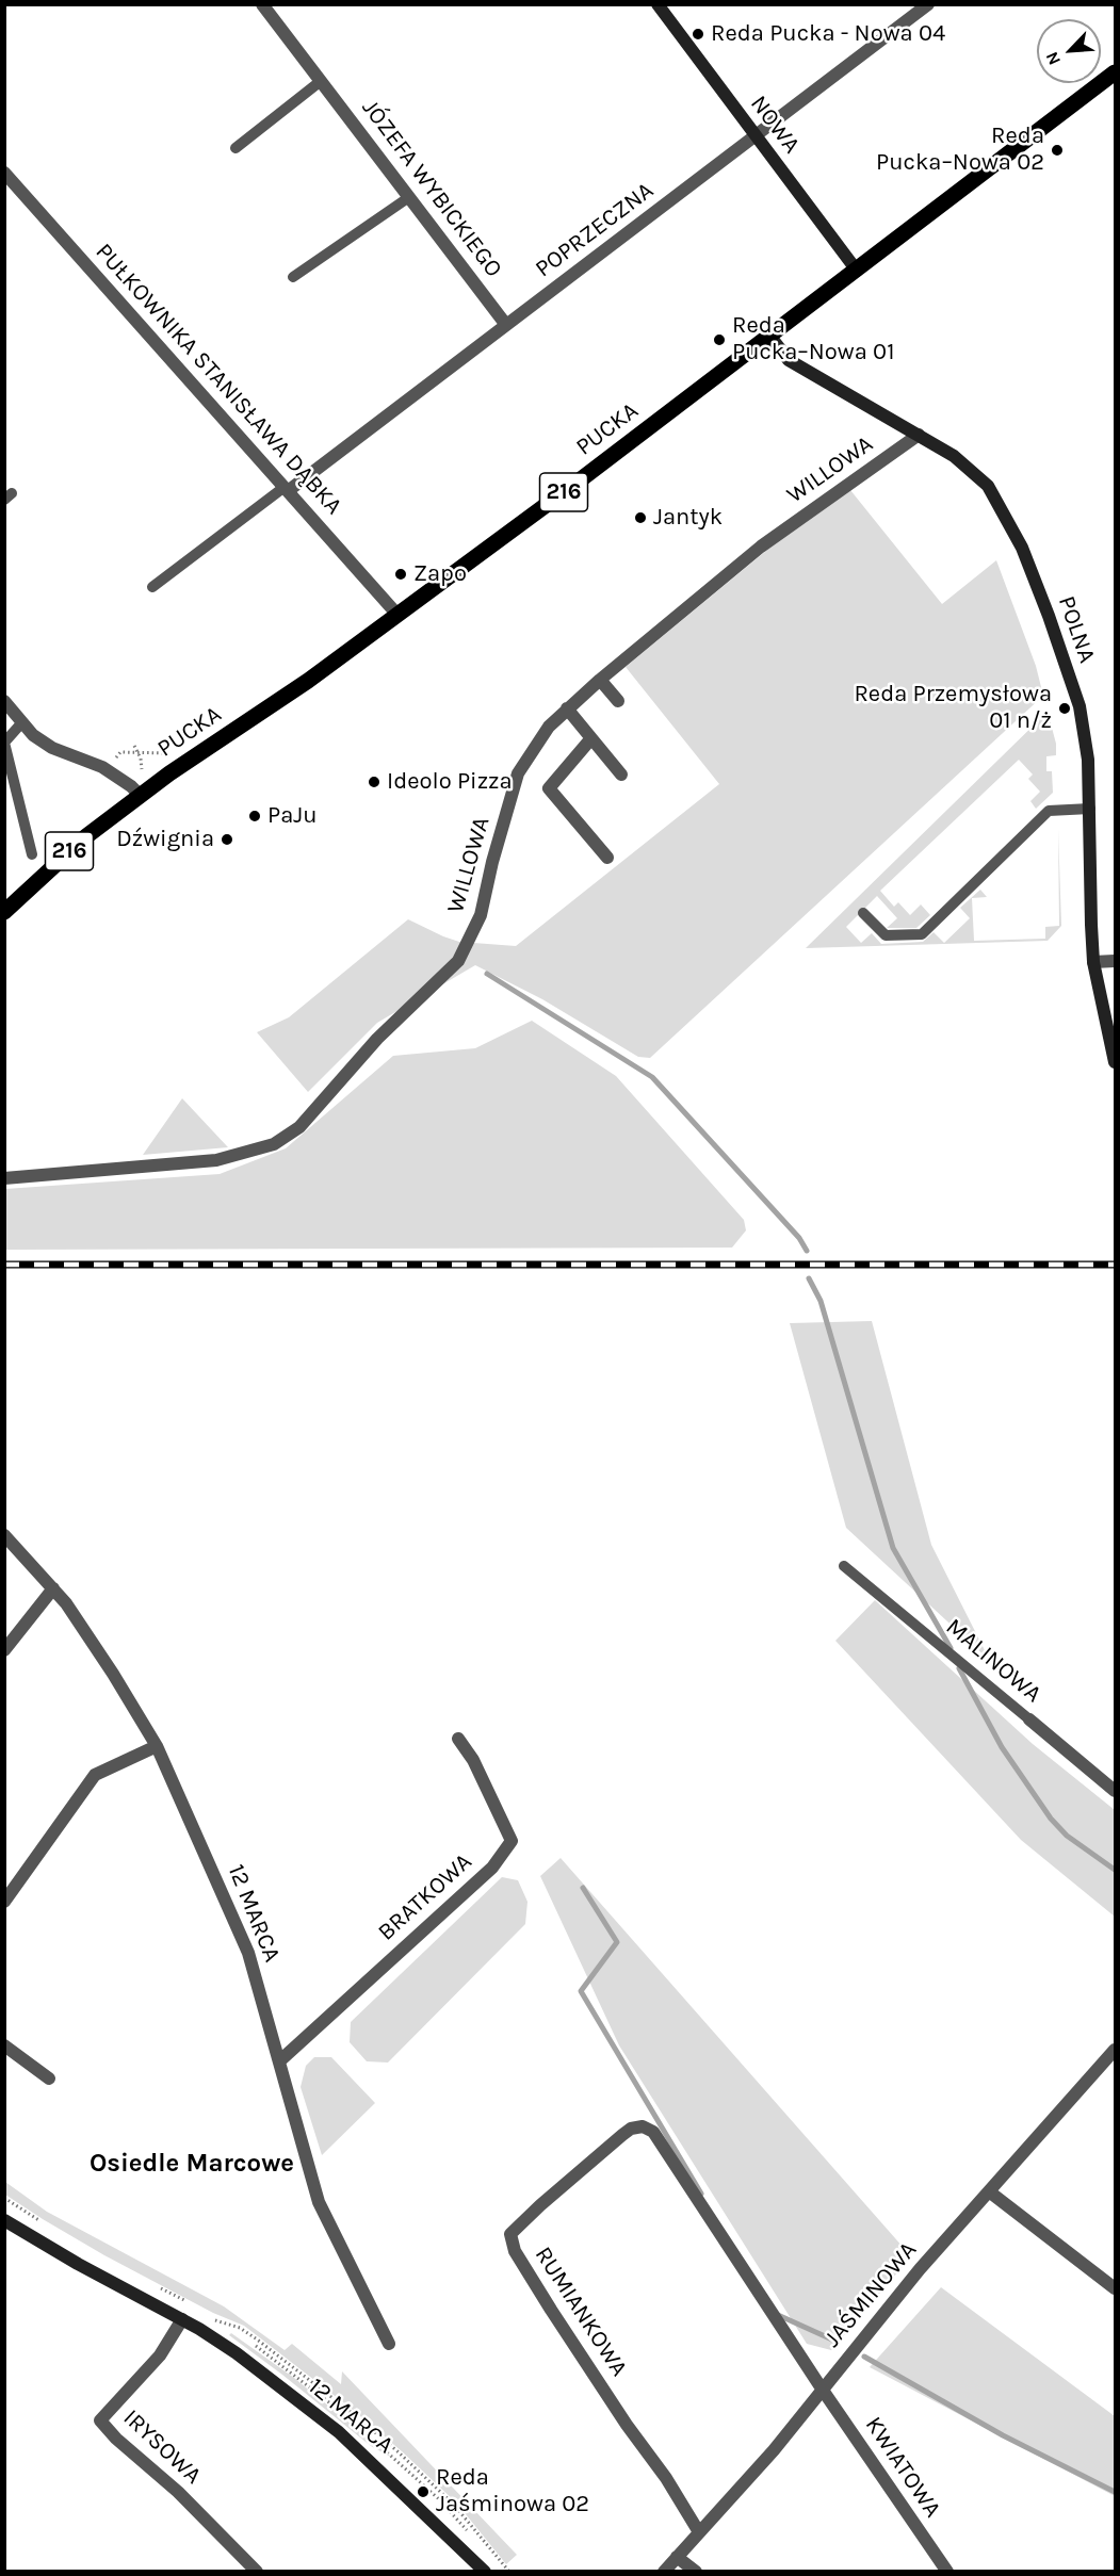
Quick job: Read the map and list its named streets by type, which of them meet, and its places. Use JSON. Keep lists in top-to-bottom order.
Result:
{
  "streets": {
    "main road": ["PUCKA", "216"],
    "street": [
      "NOWA",
      "JÓZEFA WYBICKIEGO",
      "POPRZECZNA",
      "PUŁKOWNIKA STANISŁAWA DĄBKA",
      "WILLOWA",
      "POLNA",
      "MALINOWA",
      "BRATKOWA",
      "12 MARCA",
      "JAŚMINOWA",
      "RUMIANKOWA",
      "IRYSOWA",
      "KWIATOWA"
    ]
  },
  "crossings": [
    ["NOWA", "POPRZECZNA"],
    ["NOWA", "PUCKA"],
    ["JÓZEFA WYBICKIEGO", "POPRZECZNA"],
    ["POPRZECZNA", "PUŁKOWNIKA STANISŁAWA DĄBKA"],
    ["PUŁKOWNIKA STANISŁAWA DĄBKA", "PUCKA"],
    ["PUCKA", "POLNA"],
    ["WILLOWA", "POLNA"],
    ["BRATKOWA", "12 MARCA"],
    ["12 MARCA", "IRYSOWA"],
    ["JAŚMINOWA", "RUMIANKOWA"],
    ["JAŚMINOWA", "KWIATOWA"],
    ["RUMIANKOWA", "KWIATOWA"]
  ],
  "districts": ["Osiedle Marcowe"],
  "places": [
    "Reda Pucka - Nowa 04",
    "Reda Pucka–Nowa 02",
    "Reda Pucka–Nowa 01",
    "Jantyk",
    "Zapo",
    "Reda Przemysłowa 01 n/ż",
    "Ideolo Pizza",
    "PaJu",
    "Dźwignia",
    "Reda Jaśminowa 02"
  ],
  "north": "bottom left"
}
